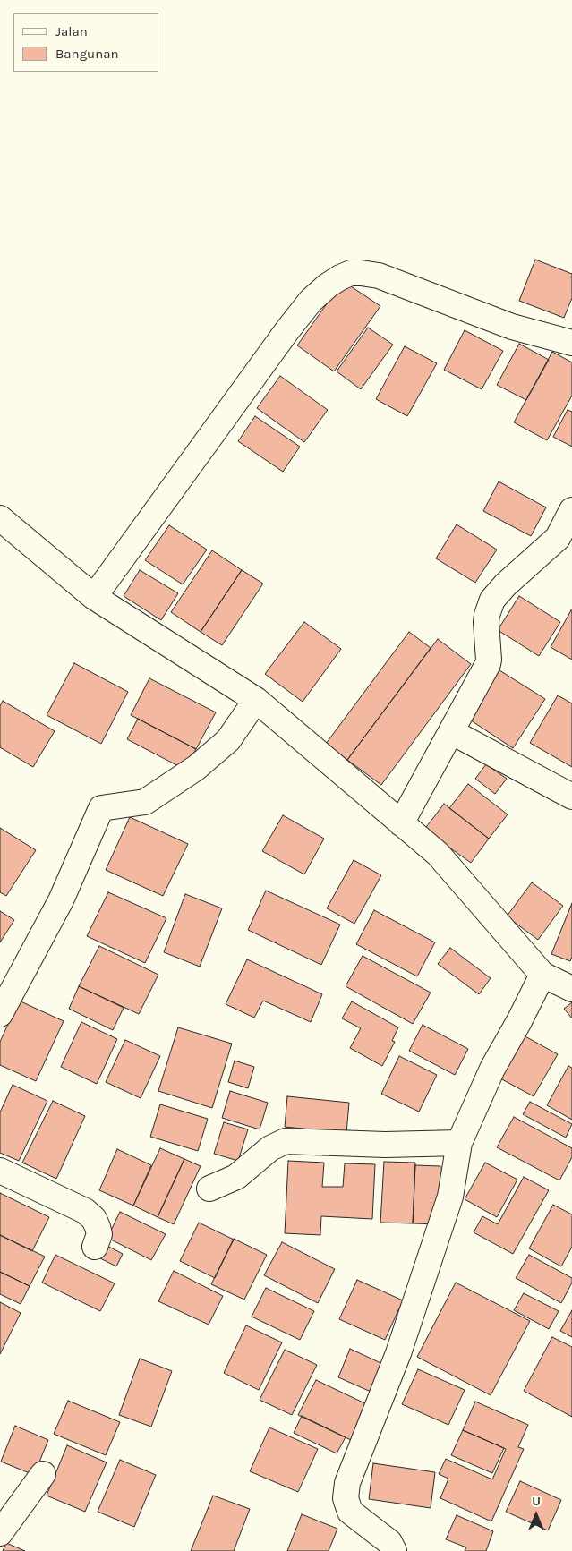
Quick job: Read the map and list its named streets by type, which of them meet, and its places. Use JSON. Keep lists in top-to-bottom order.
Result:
{
  "legend": ["Jalan", "Bangunan"],
  "north": "top"
}
